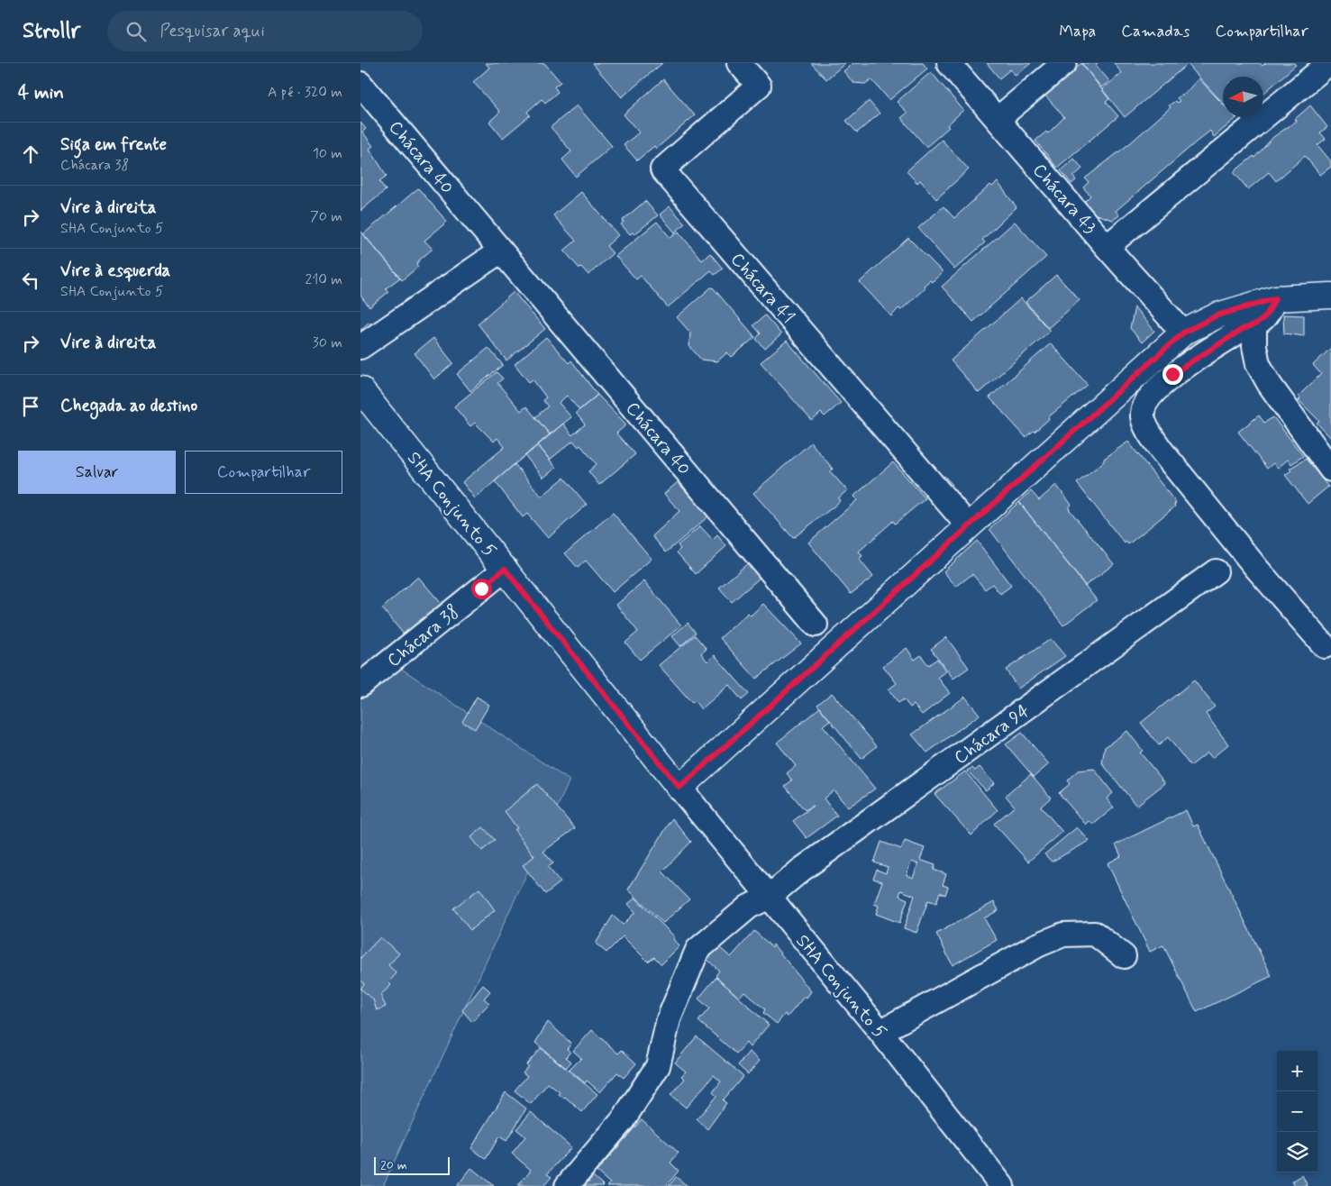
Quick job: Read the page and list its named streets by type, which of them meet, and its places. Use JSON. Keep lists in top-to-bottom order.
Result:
{
  "streets": {
    "street": [
      "Chácara 40",
      "Chácara 43",
      "Chácara 41",
      "SHA Conjunto 5",
      "Chácara 38",
      "Chácara 94"
    ]
  },
  "crossings": [
    ["SHA Conjunto 5", "Chácara 38"],
    ["SHA Conjunto 5", "Chácara 94"]
  ],
  "scale_bar": "20 m",
  "north": "left",
  "page": {
    "header": "Strollr",
    "search": "Pesquisar aqui",
    "nav": ["Mapa", "Camadas", "Compartilhar"],
    "heading": ["4 min", "A pé · 320 m"],
    "list": [
      ["Siga em frente", "Chácara 38", "10 m"],
      ["Vire à direita", "SHA Conjunto 5", "70 m"],
      ["Vire à esquerda", "SHA Conjunto 5", "210 m"],
      ["Vire à direita", "30 m"],
      "Chegada ao destino"
    ],
    "buttons": ["Salvar", "Compartilhar"],
    "map_buttons": ["+", "−"],
    "scale": "20 m"
  }
}
